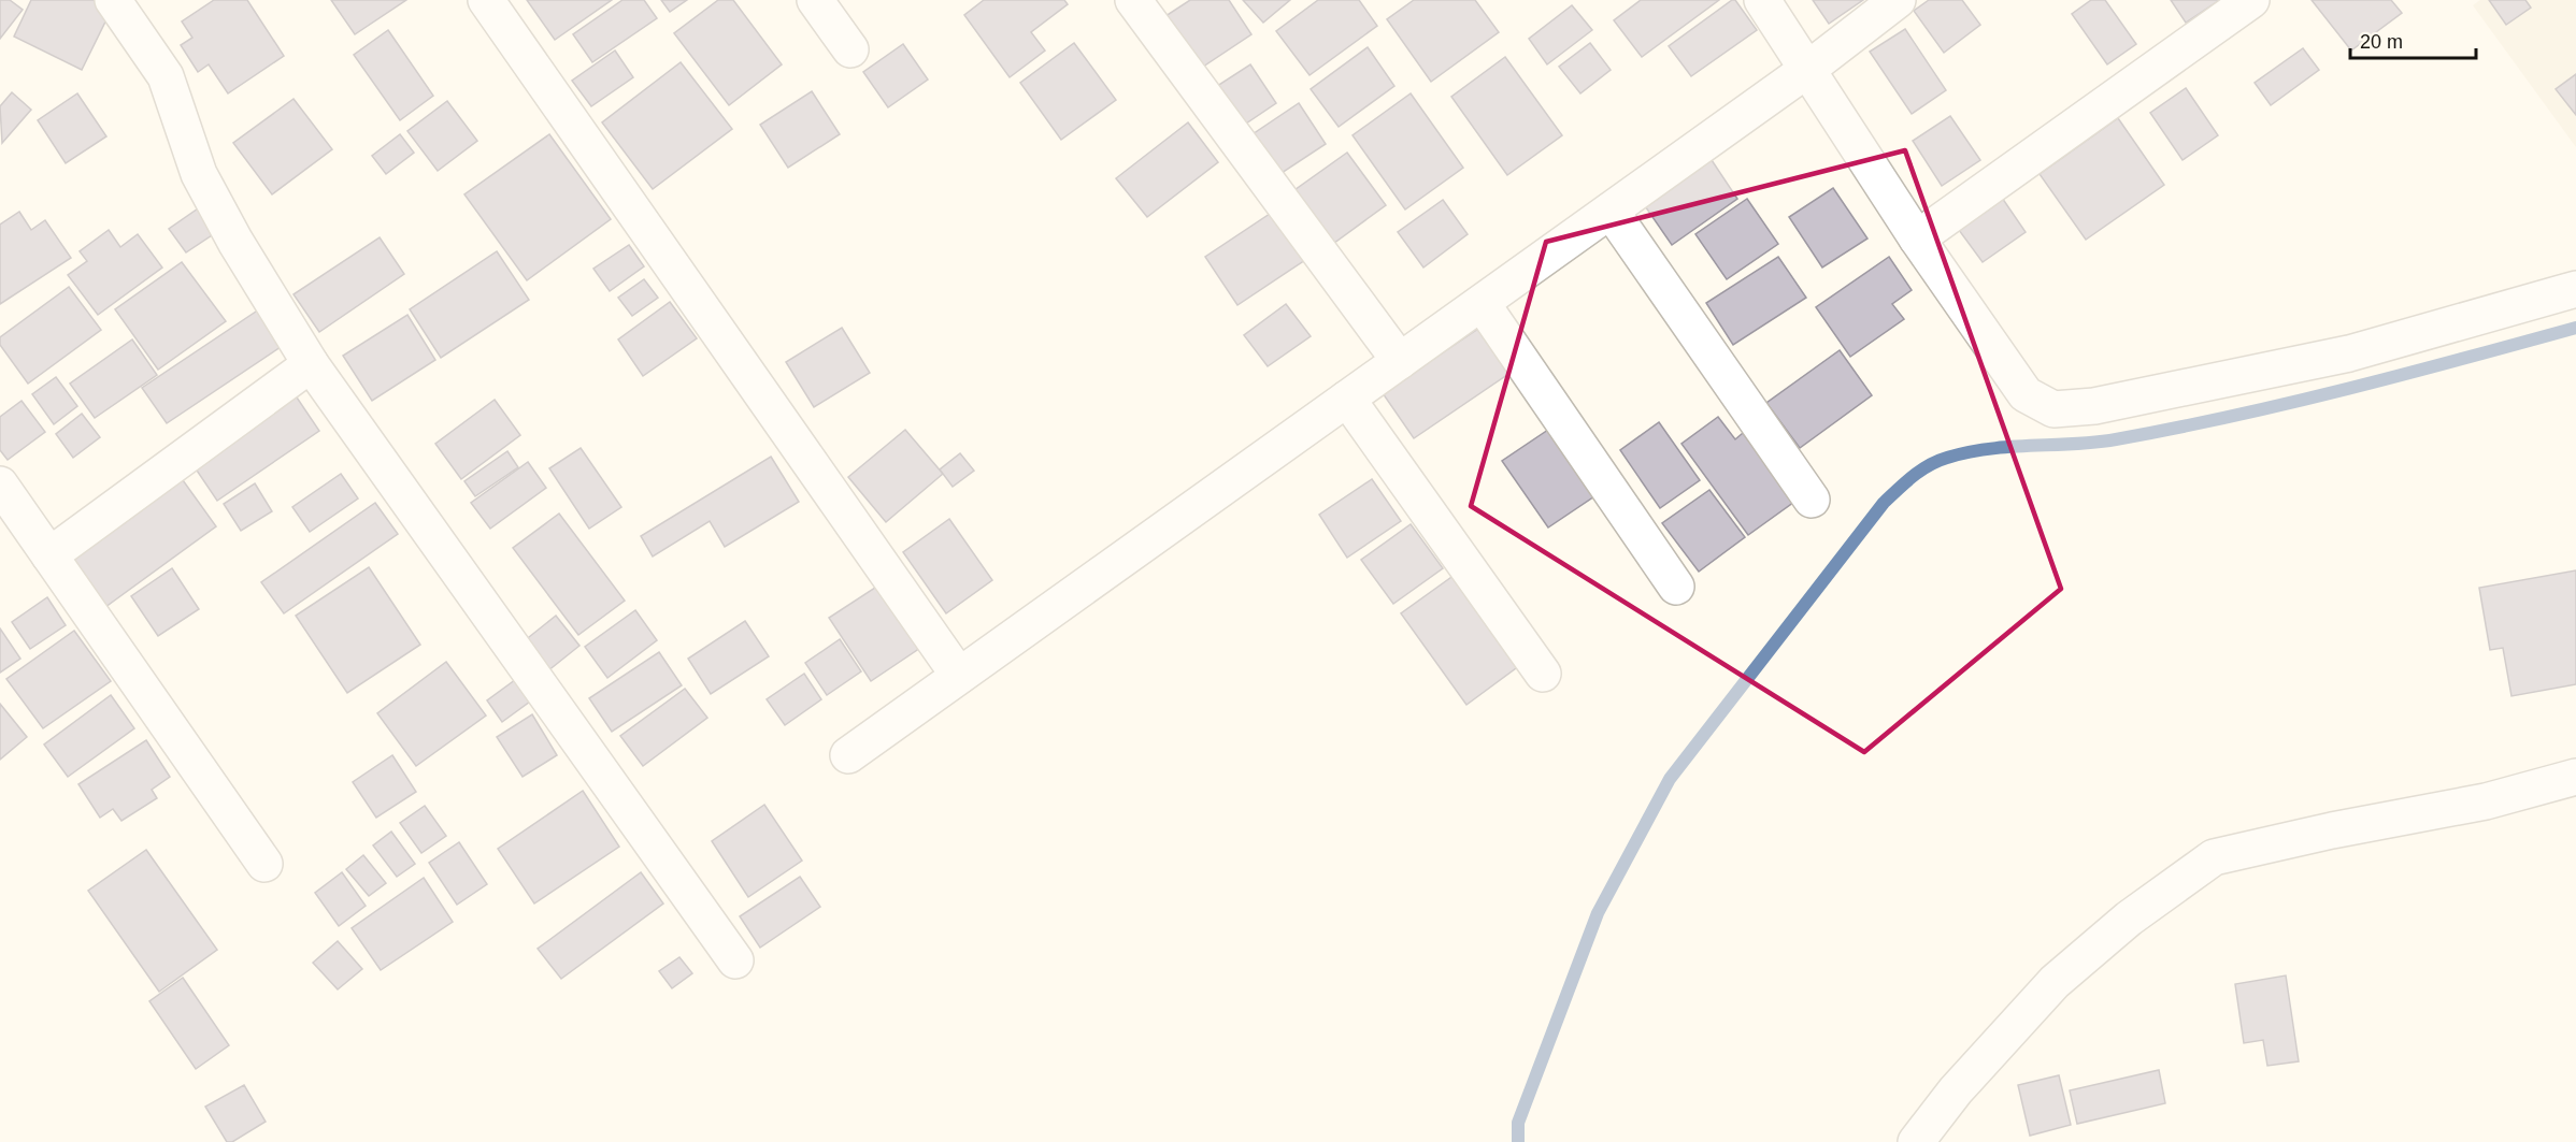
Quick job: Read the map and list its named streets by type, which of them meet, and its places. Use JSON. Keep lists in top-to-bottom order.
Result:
{
  "scale_bar": "20 m"
}
